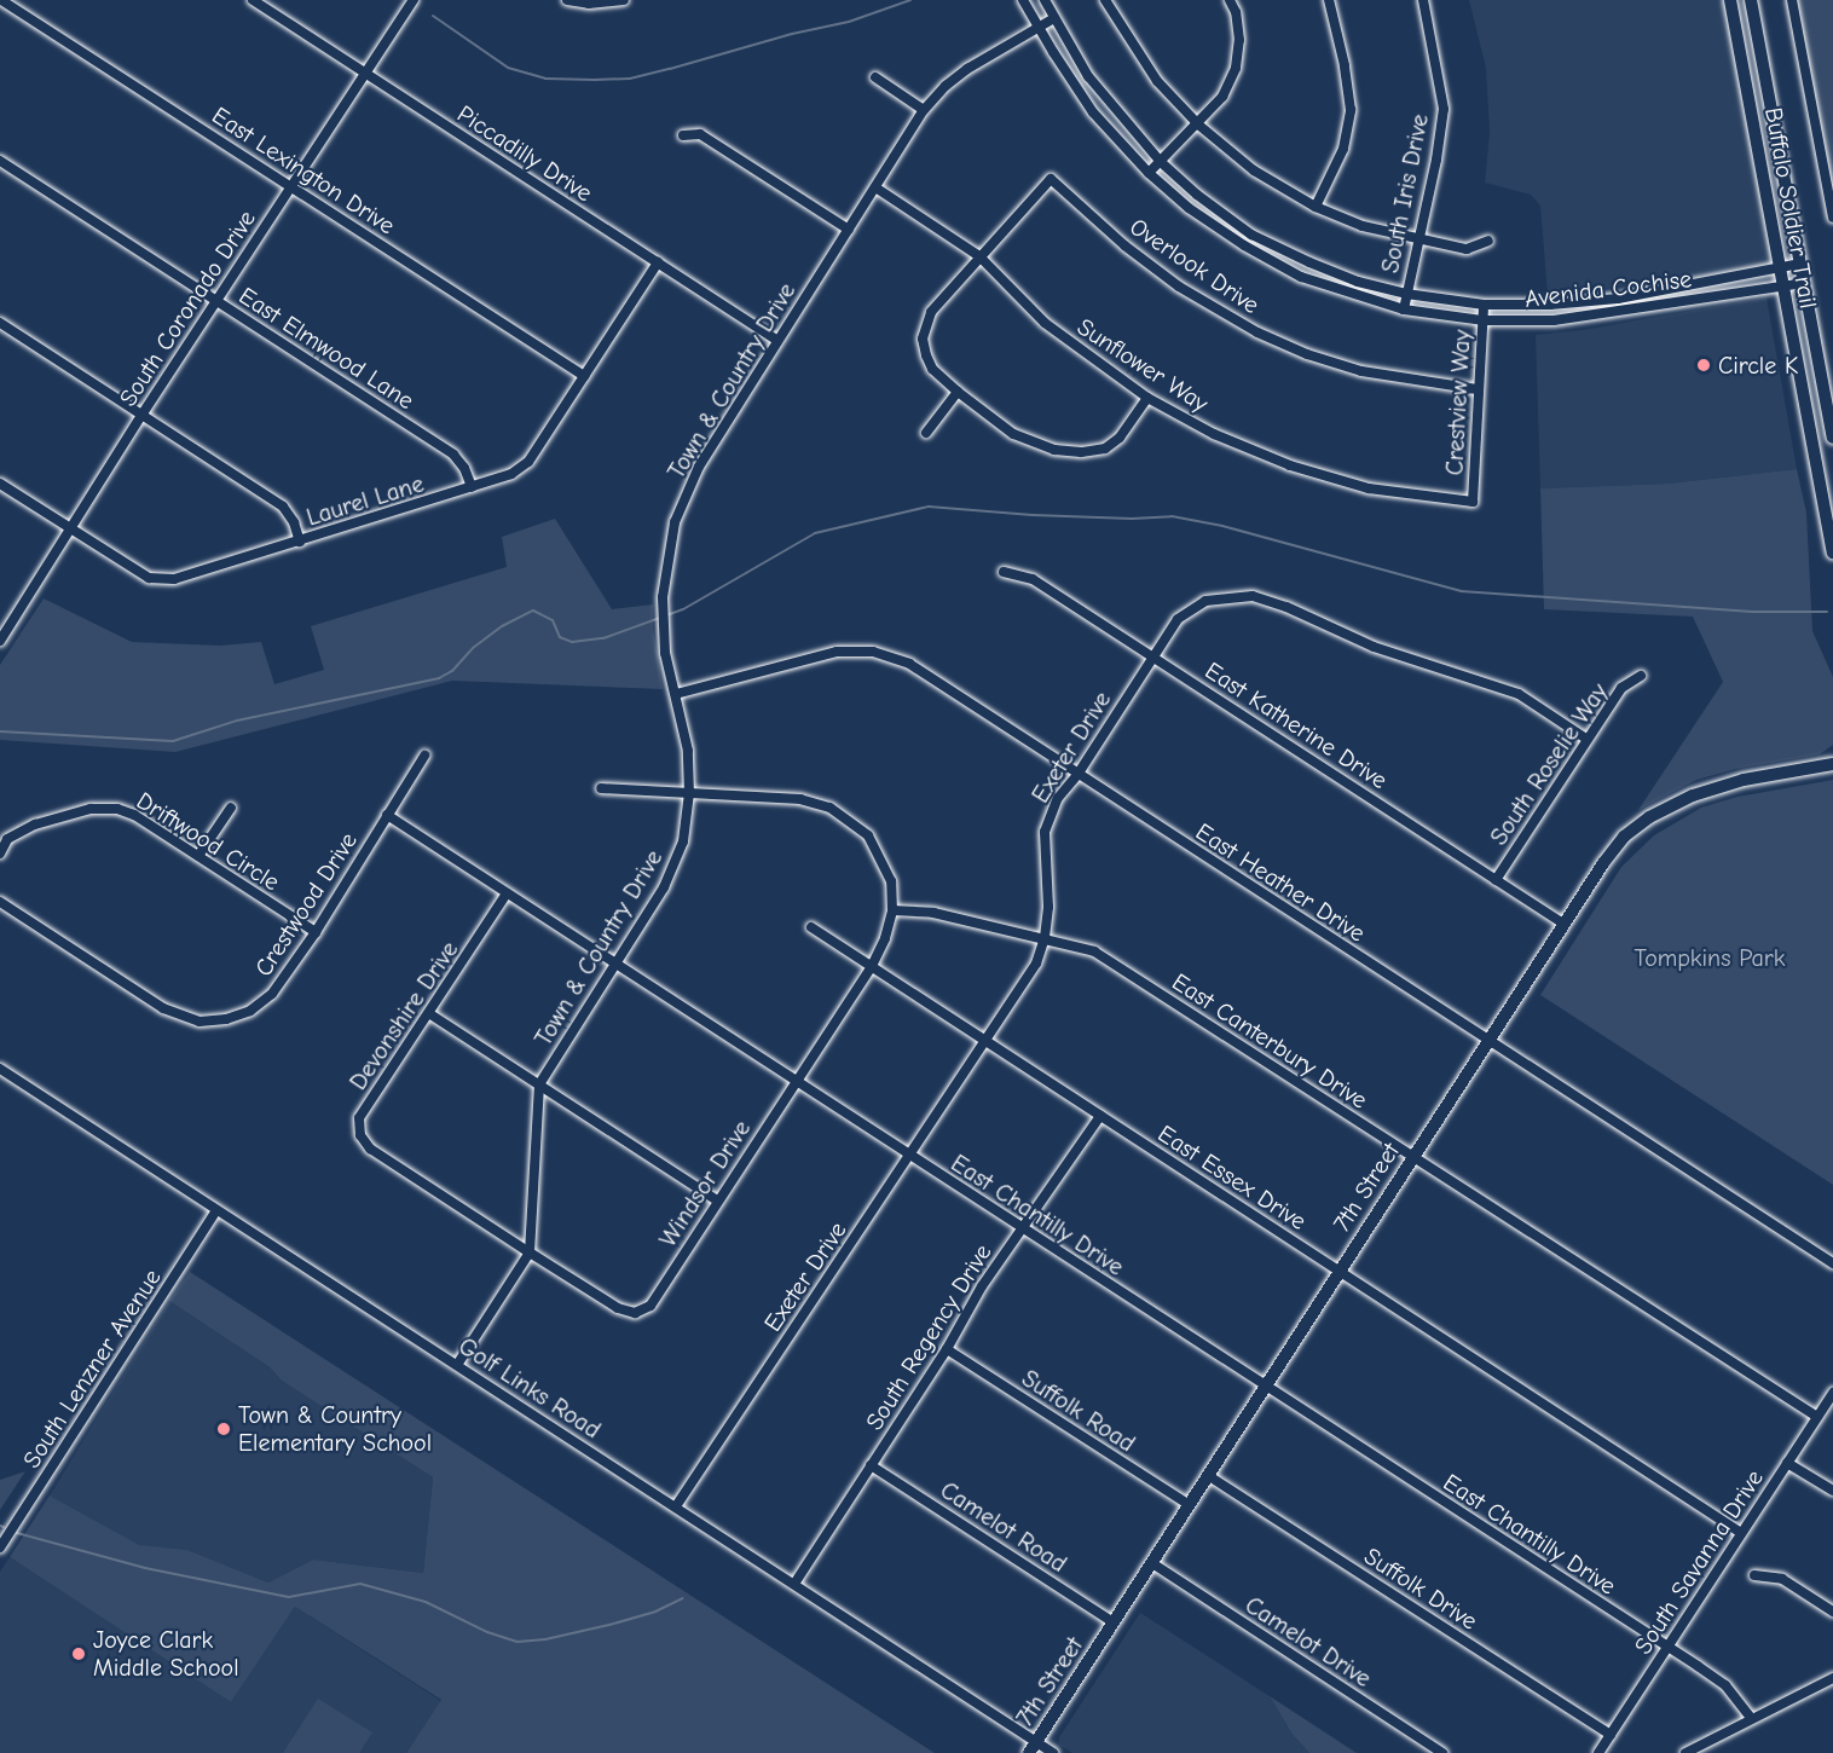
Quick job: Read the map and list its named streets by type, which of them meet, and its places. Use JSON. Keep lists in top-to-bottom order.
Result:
{
  "streets": {
    "main road": ["Buffalo Soldier Trail", "7th Street"],
    "street": [
      "Piccadilly Drive",
      "East Lexington Drive",
      "South Iris Drive",
      "Overlook Drive",
      "Avenida Cochise",
      "South Coronado Drive",
      "East Elmwood Lane",
      "Sunflower Way",
      "Town & Country Drive",
      "Crestview Way",
      "Laurel Lane",
      "East Katherine Drive",
      "Exeter Drive",
      "South Roselie Way",
      "Driftwood Circle",
      "East Heather Drive",
      "Crestwood Drive",
      "Devonshire Drive",
      "East Canterbury Drive",
      "East Essex Drive",
      "Windsor Drive",
      "East Chantilly Drive",
      "South Regency Drive",
      "South Lenzner Avenue",
      "Golf Links Road",
      "Suffolk Road",
      "Camelot Road",
      "South Savanna Drive",
      "Suffolk Drive",
      "Camelot Drive"
    ]
  },
  "crossings": [
    ["Piccadilly Drive", "South Coronado Drive"],
    ["Piccadilly Drive", "Town & Country Drive"],
    ["Piccadilly Drive", "Laurel Lane"],
    ["East Lexington Drive", "South Coronado Drive"],
    ["East Lexington Drive", "Laurel Lane"],
    ["South Iris Drive", "Avenida Cochise"],
    ["Buffalo Soldier Trail", "Avenida Cochise"],
    ["Overlook Drive", "Sunflower Way"],
    ["Overlook Drive", "Crestview Way"],
    ["Avenida Cochise", "Town & Country Drive"],
    ["Avenida Cochise", "Crestview Way"],
    ["South Coronado Drive", "East Elmwood Lane"],
    ["South Coronado Drive", "Laurel Lane"],
    ["East Elmwood Lane", "Laurel Lane"],
    ["Sunflower Way", "Town & Country Drive"],
    ["Sunflower Way", "Crestview Way"],
    ["Town & Country Drive", "East Heather Drive"],
    ["Town & Country Drive", "Devonshire Drive"],
    ["Town & Country Drive", "Windsor Drive"],
    ["Town & Country Drive", "East Chantilly Drive"],
    ["Town & Country Drive", "Golf Links Road"],
    ["East Katherine Drive", "Exeter Drive"],
    ["East Katherine Drive", "South Roselie Way"],
    ["East Katherine Drive", "7th Street"],
    ["Exeter Drive", "South Roselie Way"],
    ["Exeter Drive", "East Heather Drive"],
    ["Exeter Drive", "East Canterbury Drive"],
    ["Exeter Drive", "East Essex Drive"],
    ["Exeter Drive", "East Chantilly Drive"],
    ["Exeter Drive", "Golf Links Road"],
    ["Driftwood Circle", "Crestwood Drive"],
    ["East Heather Drive", "7th Street"],
    ["Crestwood Drive", "East Chantilly Drive"],
    ["Devonshire Drive", "Windsor Drive"],
    ["Devonshire Drive", "East Chantilly Drive"],
    ["East Canterbury Drive", "Windsor Drive"],
    ["East Canterbury Drive", "7th Street"],
    ["East Canterbury Drive", "South Savanna Drive"],
    ["East Essex Drive", "Windsor Drive"],
    ["East Essex Drive", "7th Street"],
    ["East Essex Drive", "South Regency Drive"],
    ["East Essex Drive", "South Savanna Drive"],
    ["Windsor Drive", "East Chantilly Drive"],
    ["7th Street", "East Chantilly Drive"],
    ["7th Street", "Golf Links Road"],
    ["7th Street", "Suffolk Road"],
    ["7th Street", "Camelot Road"],
    ["7th Street", "Suffolk Drive"],
    ["7th Street", "Camelot Drive"],
    ["East Chantilly Drive", "South Regency Drive"],
    ["East Chantilly Drive", "South Savanna Drive"],
    ["South Regency Drive", "Golf Links Road"],
    ["South Regency Drive", "Suffolk Road"],
    ["South Regency Drive", "Camelot Road"],
    ["South Lenzner Avenue", "Golf Links Road"],
    ["South Savanna Drive", "Suffolk Drive"]
  ],
  "parks": ["Tompkins Park"],
  "places": ["Circle K", "Town & Country Elementary School", "Joyce Clark Middle School"]
}
